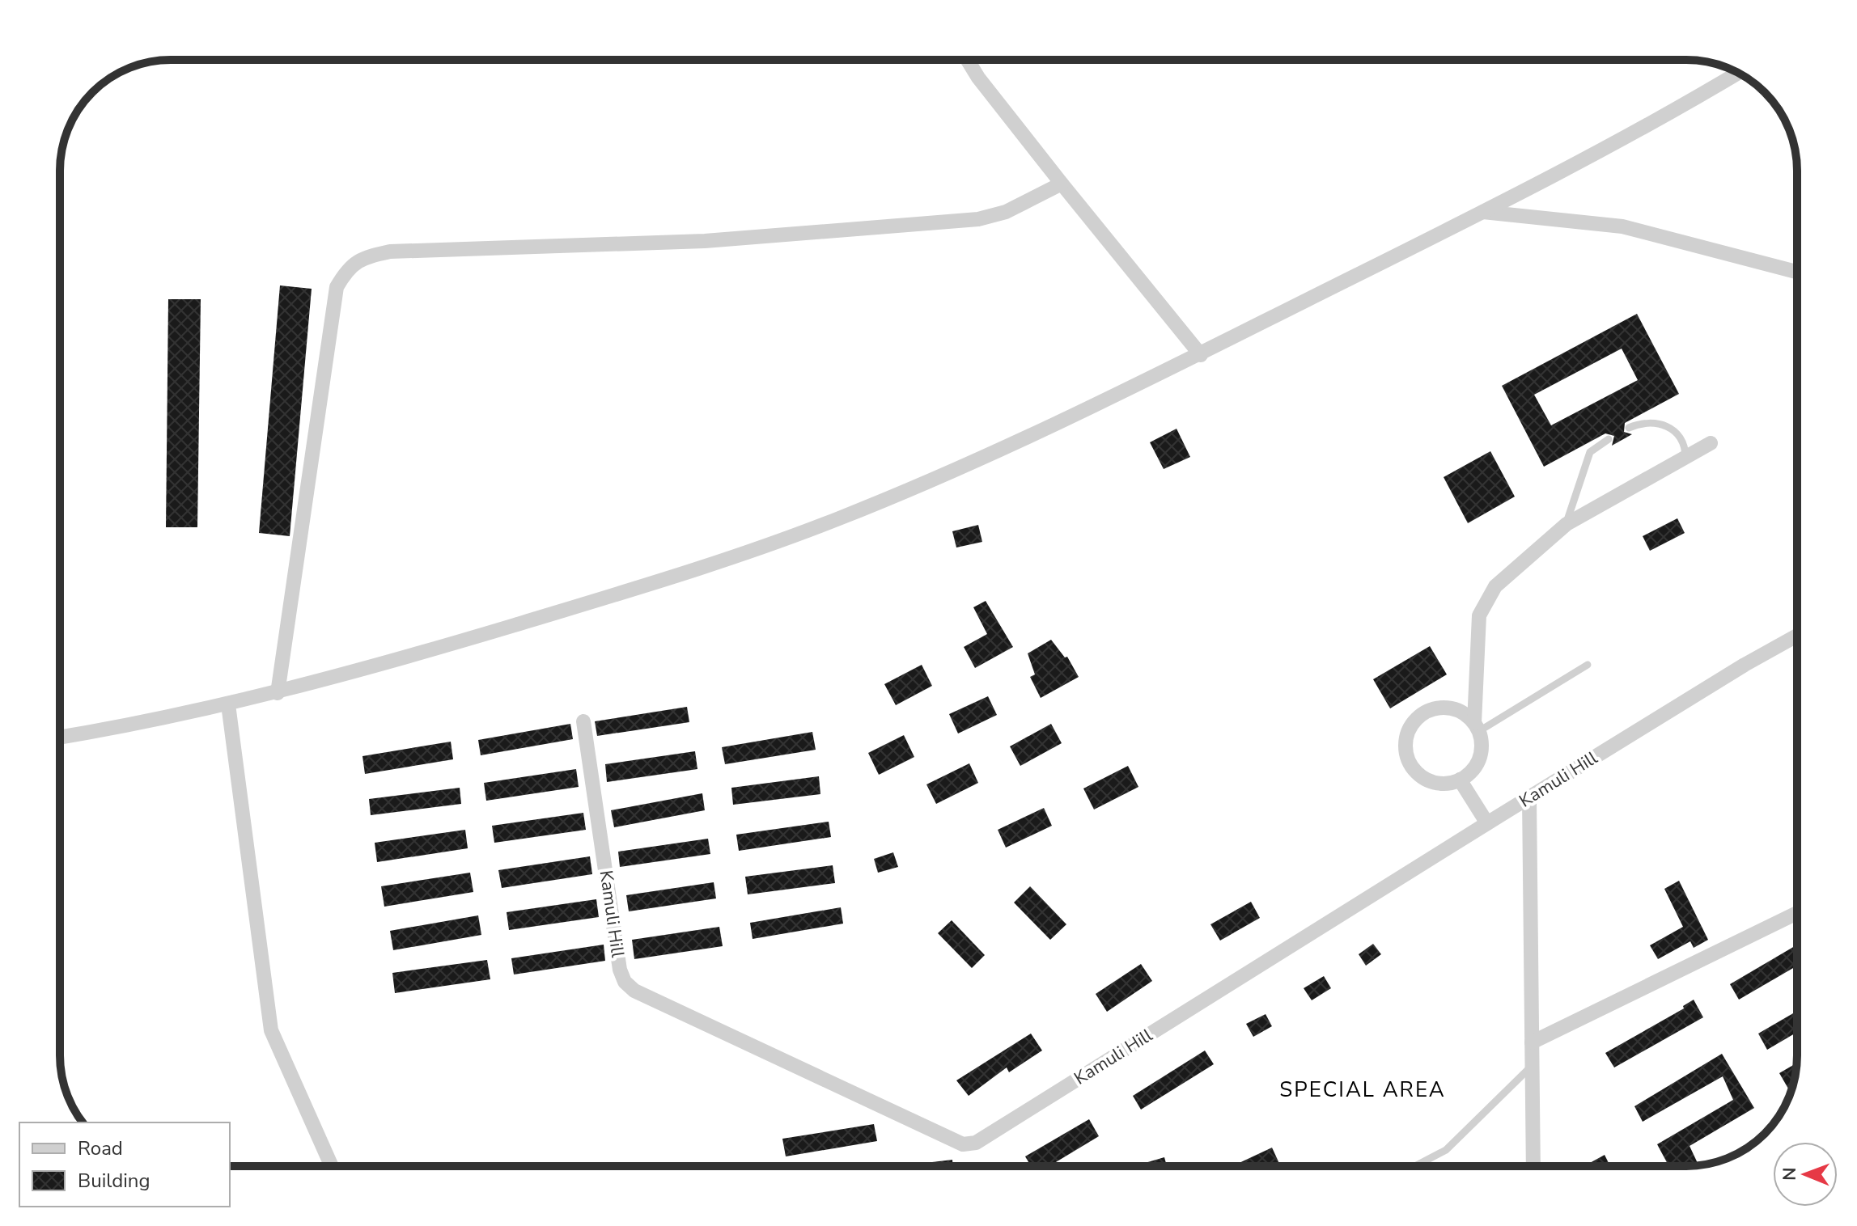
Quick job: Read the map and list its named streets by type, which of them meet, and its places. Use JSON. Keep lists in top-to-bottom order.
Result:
{
  "streets": {
    "street": ["Kamuli Hill"]
  },
  "districts": ["SPECIAL AREA"],
  "legend": ["Road", "Building"],
  "north": "left"
}
